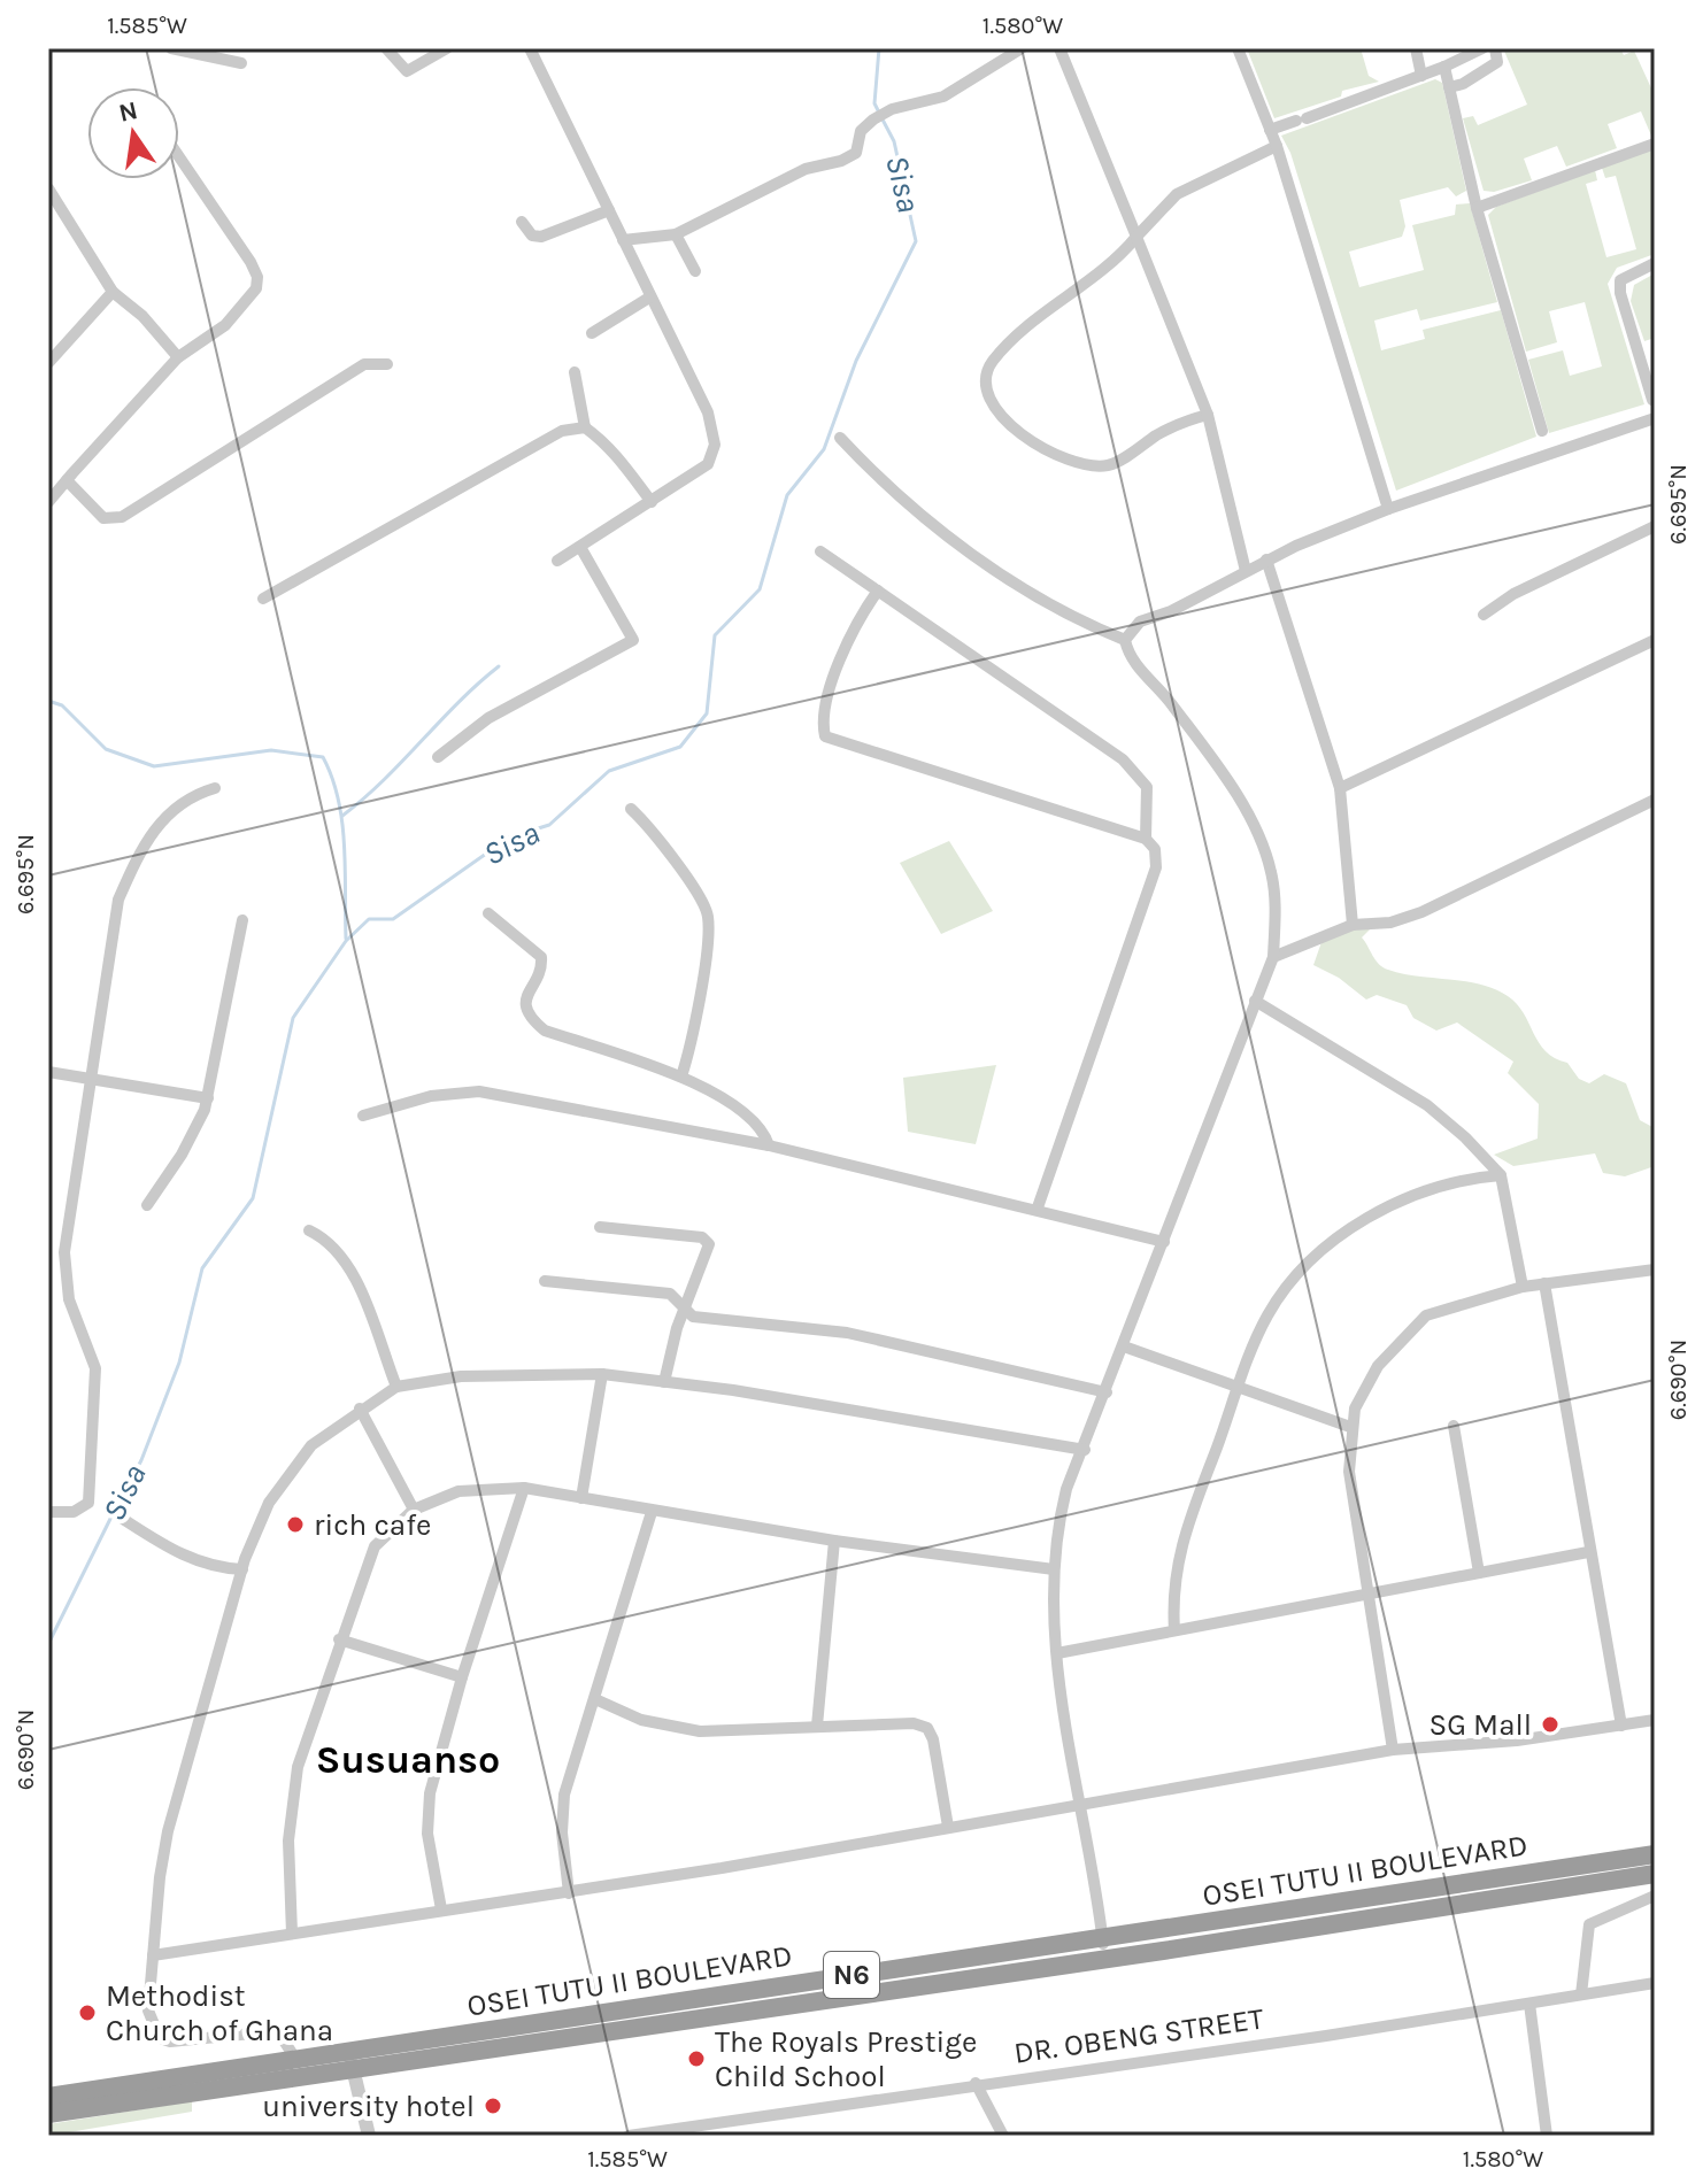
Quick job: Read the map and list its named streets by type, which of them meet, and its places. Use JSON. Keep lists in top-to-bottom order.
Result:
{
  "streets": {
    "highway": ["OSEI TUTU II BOULEVARD", "N6"],
    "street": ["DR. OBENG STREET"]
  },
  "districts": ["Susuanso"],
  "water": ["Sisa"],
  "places": [
    "rich cafe",
    "SG Mall",
    "Methodist Church of Ghana",
    "The Royals Prestige Child School",
    "university hotel"
  ],
  "north": "top",
  "coordinates": [
    "1.585°W",
    "1.580°W",
    "6.695°N",
    "6.690°N"
  ]
}
